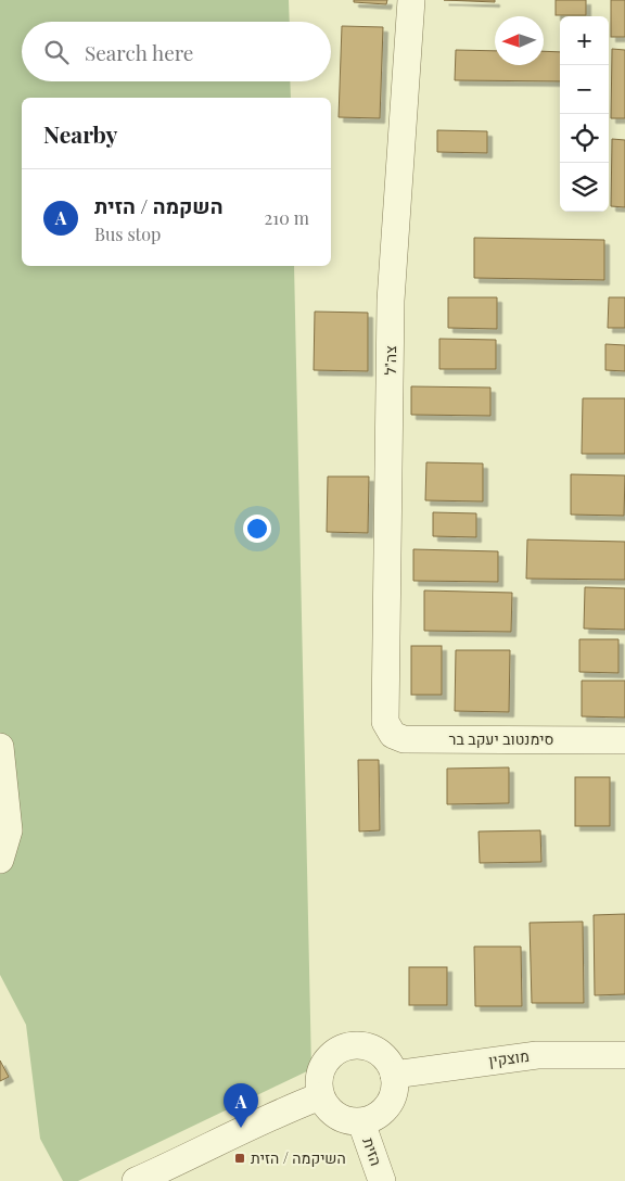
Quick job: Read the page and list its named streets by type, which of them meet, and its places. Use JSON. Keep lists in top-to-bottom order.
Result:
{
  "streets": {
    "street": [
      "צה\"ל",
      "סימנטוב יעקב בר",
      "מוצקין",
      "הזית"
    ]
  },
  "crossings": [
    ["צה\"ל", "סימנטוב יעקב בר"],
    ["מוצקין", "הזית"]
  ],
  "places": {
    "transit": ["השיקמה / הזית"]
  },
  "north": "left",
  "page": {
    "map_buttons": ["+", "−"],
    "search": "Search here",
    "heading": "Nearby",
    "list": [
      {
        "mark": "A",
        "name": "השקמה / הזית",
        "note": "Bus stop",
        "value": "210 m"
      }
    ],
    "pins": "A"
  }
}
